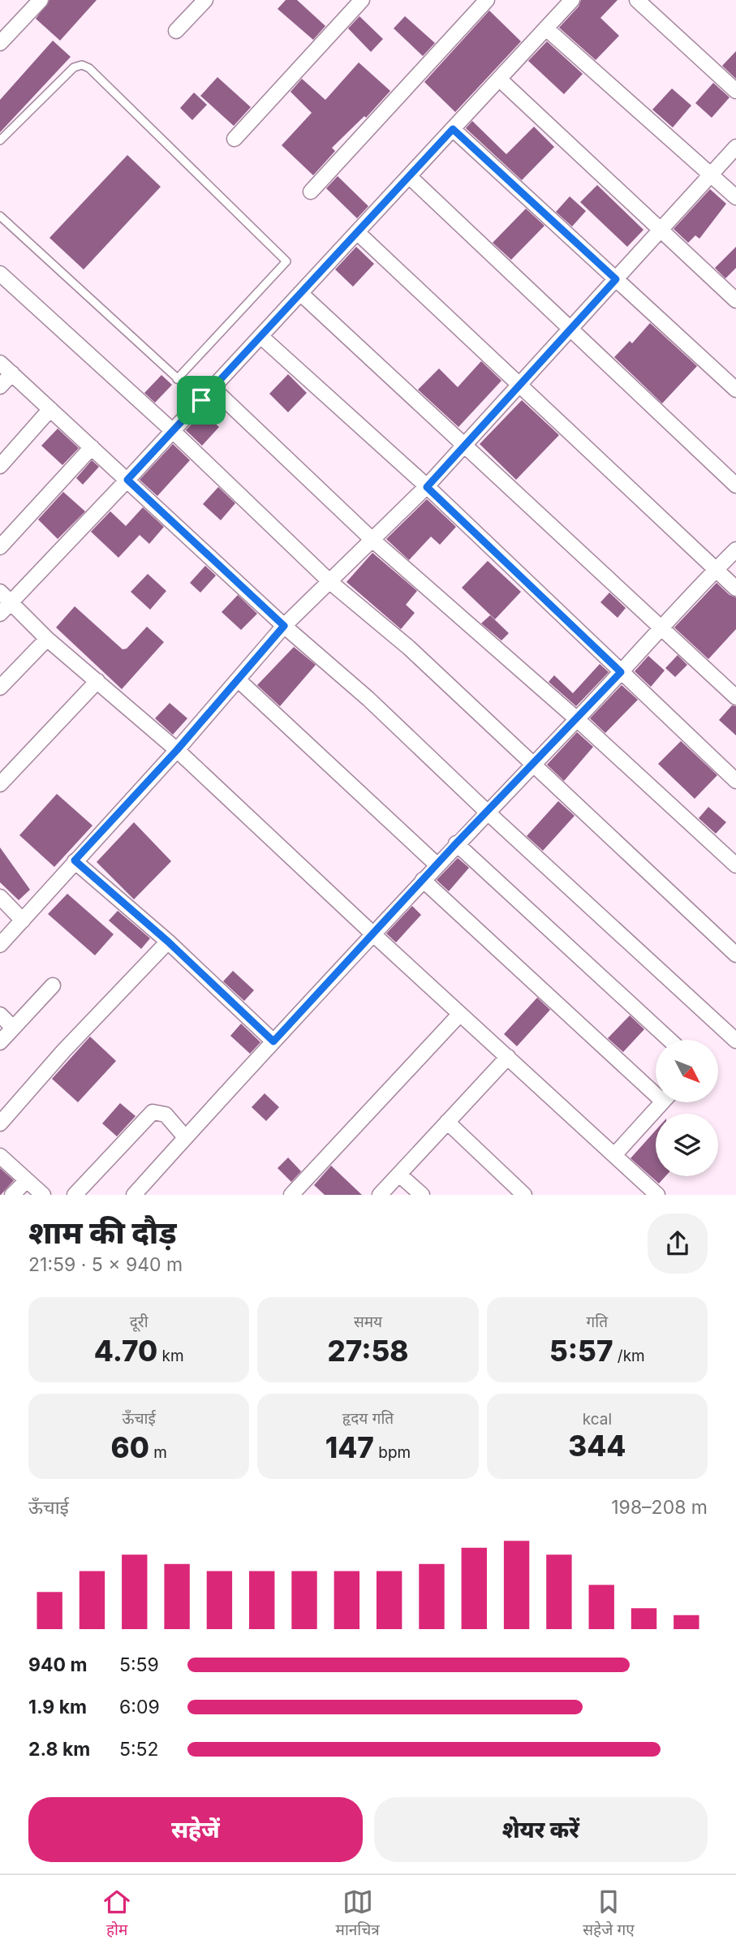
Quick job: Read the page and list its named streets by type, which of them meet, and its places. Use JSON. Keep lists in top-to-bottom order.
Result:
{
  "north": "bottom right",
  "page": {
    "heading": ["शाम की दौड़", "21:59 · 5 × 940 m"],
    "stats": [
      ["दूरी", "4.70 km"],
      ["समय", "27:58"],
      ["गति", "5:57 /km"],
      ["ऊँचाई", "60 m"],
      ["हृदय गति", "147 bpm"],
      ["kcal", "344"]
    ],
    "chart": ["ऊँचाई", "198–208 m"],
    "list": [
      {
        "name": "940 m",
        "note": "5:59"
      },
      {
        "name": "1.9 km",
        "note": "6:09"
      },
      {
        "name": "2.8 km",
        "note": "5:52"
      }
    ],
    "buttons": ["सहेजें", "शेयर करें"],
    "tabs": ["होम", "मानचित्र", "सहेजे गए"]
  }
}
